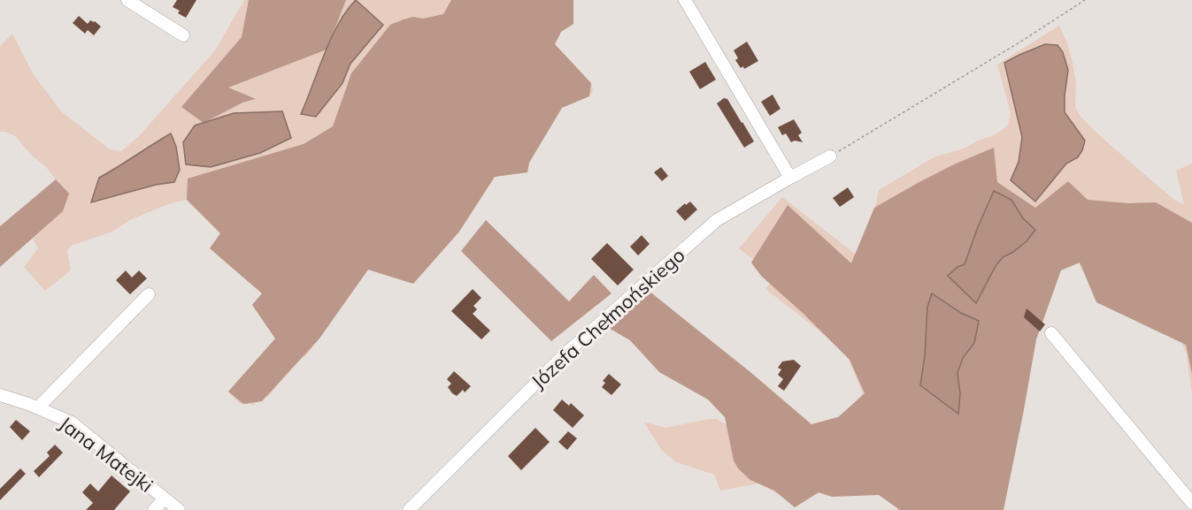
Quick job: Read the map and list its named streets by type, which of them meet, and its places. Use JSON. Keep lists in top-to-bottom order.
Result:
{
  "streets": {
    "street": ["Józefa Chełmońskiego", "Jana Matejki"]
  }
}
